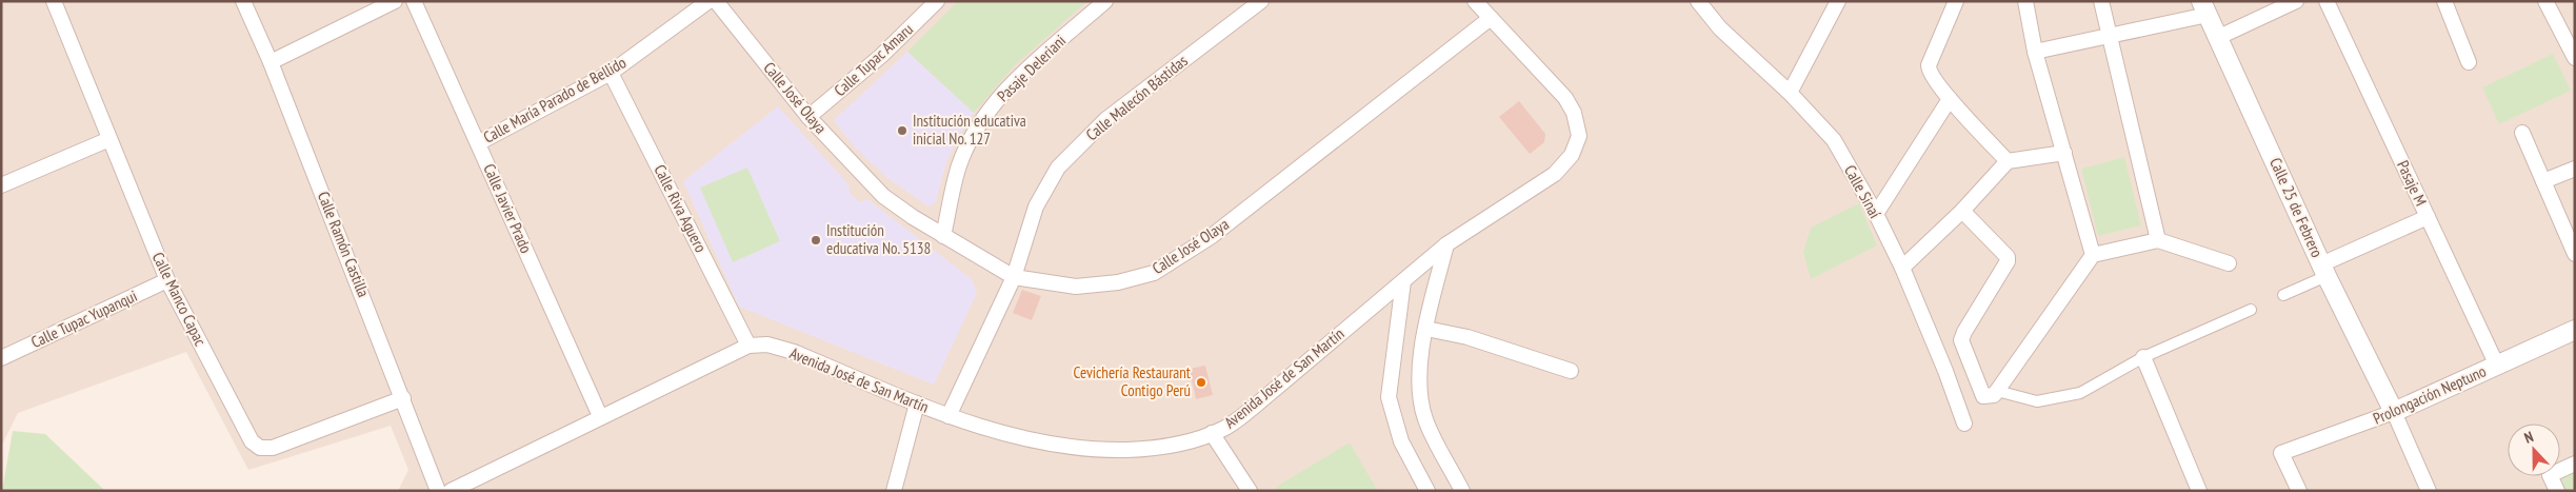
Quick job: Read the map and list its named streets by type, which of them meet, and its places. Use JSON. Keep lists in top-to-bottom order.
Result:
{
  "streets": {
    "street": [
      "Calle Tupac Amaru",
      "Pasaje Deleriani",
      "Calle José Olaya",
      "Calle Malecón Bástidas",
      "Calle María Parado de Bellido",
      "Pasaje M",
      "Calle Sinaí",
      "Calle 25 de Febrero",
      "Calle Javier Prado",
      "Calle Riva Aguero",
      "Calle Ramón Castilla",
      "Calle Manco Capac",
      "Calle Tupac Yupanqui",
      "Avenida José de San Martín",
      "Prolongación Neptuno"
    ]
  },
  "crossings": [
    ["Calle Tupac Amaru", "Calle José Olaya"],
    ["Pasaje Deleriani", "Calle José Olaya"],
    ["Calle José Olaya", "Calle Malecón Bástidas"],
    ["Calle José Olaya", "Avenida José de San Martín"],
    ["Calle Malecón Bástidas", "Avenida José de San Martín"],
    ["Calle María Parado de Bellido", "Calle Javier Prado"],
    ["Calle María Parado de Bellido", "Calle Riva Aguero"],
    ["Pasaje M", "Prolongación Neptuno"],
    ["Calle 25 de Febrero", "Prolongación Neptuno"],
    ["Calle Javier Prado", "Avenida José de San Martín"],
    ["Calle Riva Aguero", "Avenida José de San Martín"],
    ["Calle Ramón Castilla", "Calle Manco Capac"],
    ["Calle Manco Capac", "Calle Tupac Yupanqui"]
  ],
  "places": ["Institución educativa inicial No. 127", "Institución educativa No. 5138", "Cevichería Restaurant Contigo Perú"],
  "north": "top"
}
